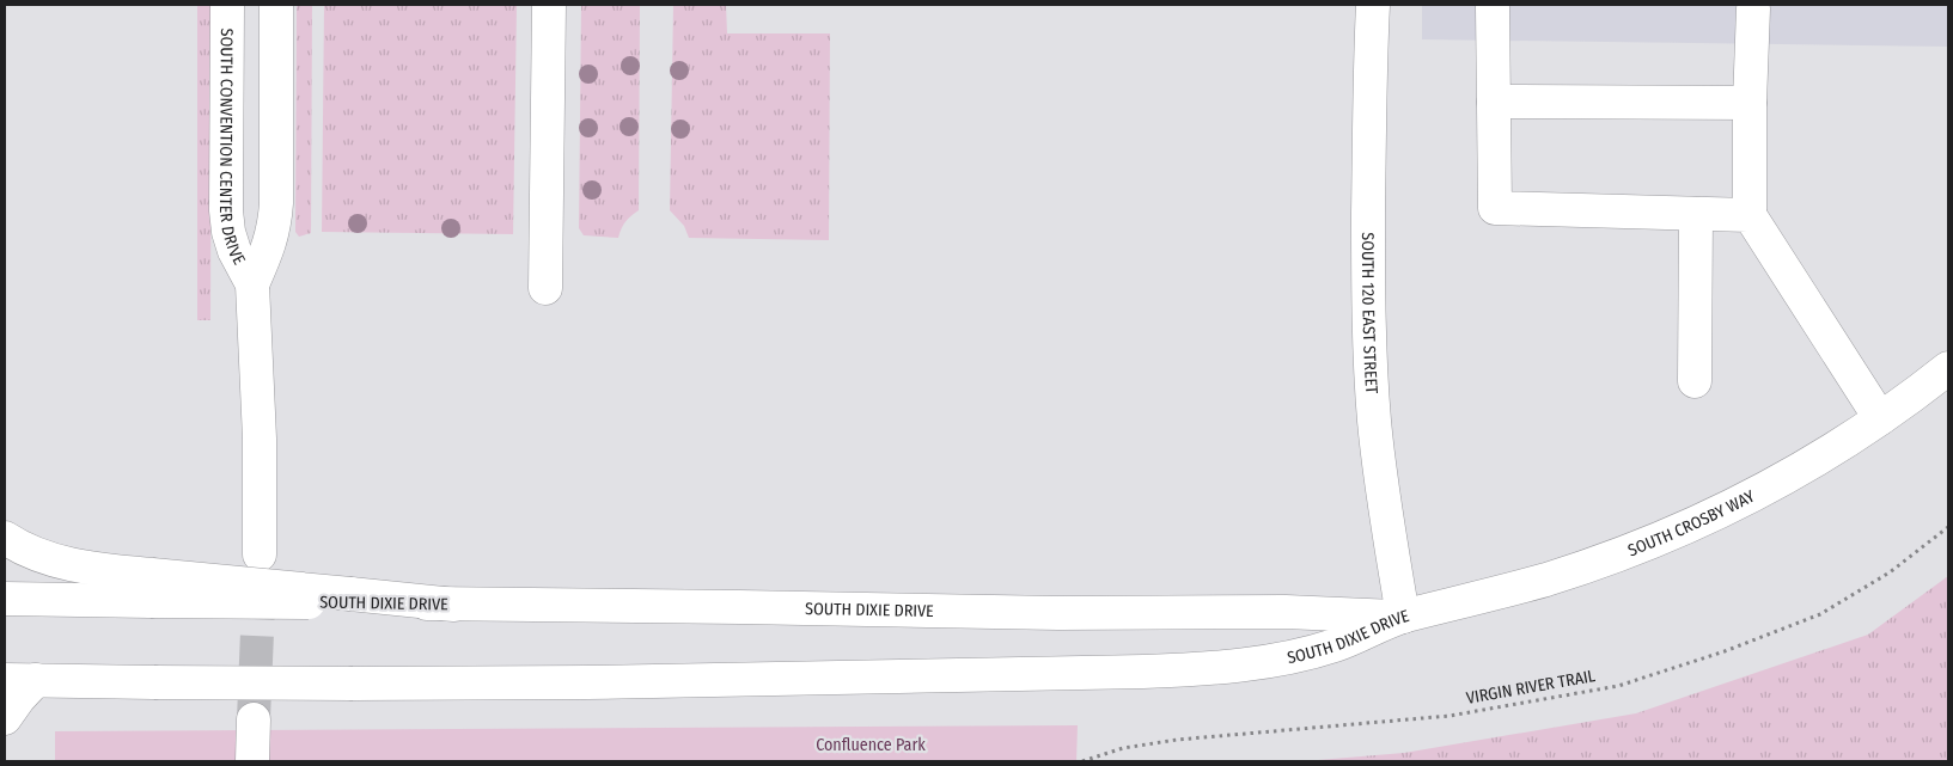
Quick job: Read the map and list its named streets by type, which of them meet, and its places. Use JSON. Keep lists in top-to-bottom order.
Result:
{
  "streets": {
    "main road": [
      "SOUTH CONVENTION CENTER DRIVE",
      "SOUTH 120 EAST STREET",
      "SOUTH CROSBY WAY",
      "SOUTH DIXIE DRIVE"
    ],
    "path": ["VIRGIN RIVER TRAIL"]
  },
  "crossings": [
    ["SOUTH 120 EAST STREET", "SOUTH CROSBY WAY"],
    ["SOUTH 120 EAST STREET", "SOUTH DIXIE DRIVE"],
    ["SOUTH CROSBY WAY", "SOUTH DIXIE DRIVE"]
  ],
  "parks": ["Confluence Park"]
}
